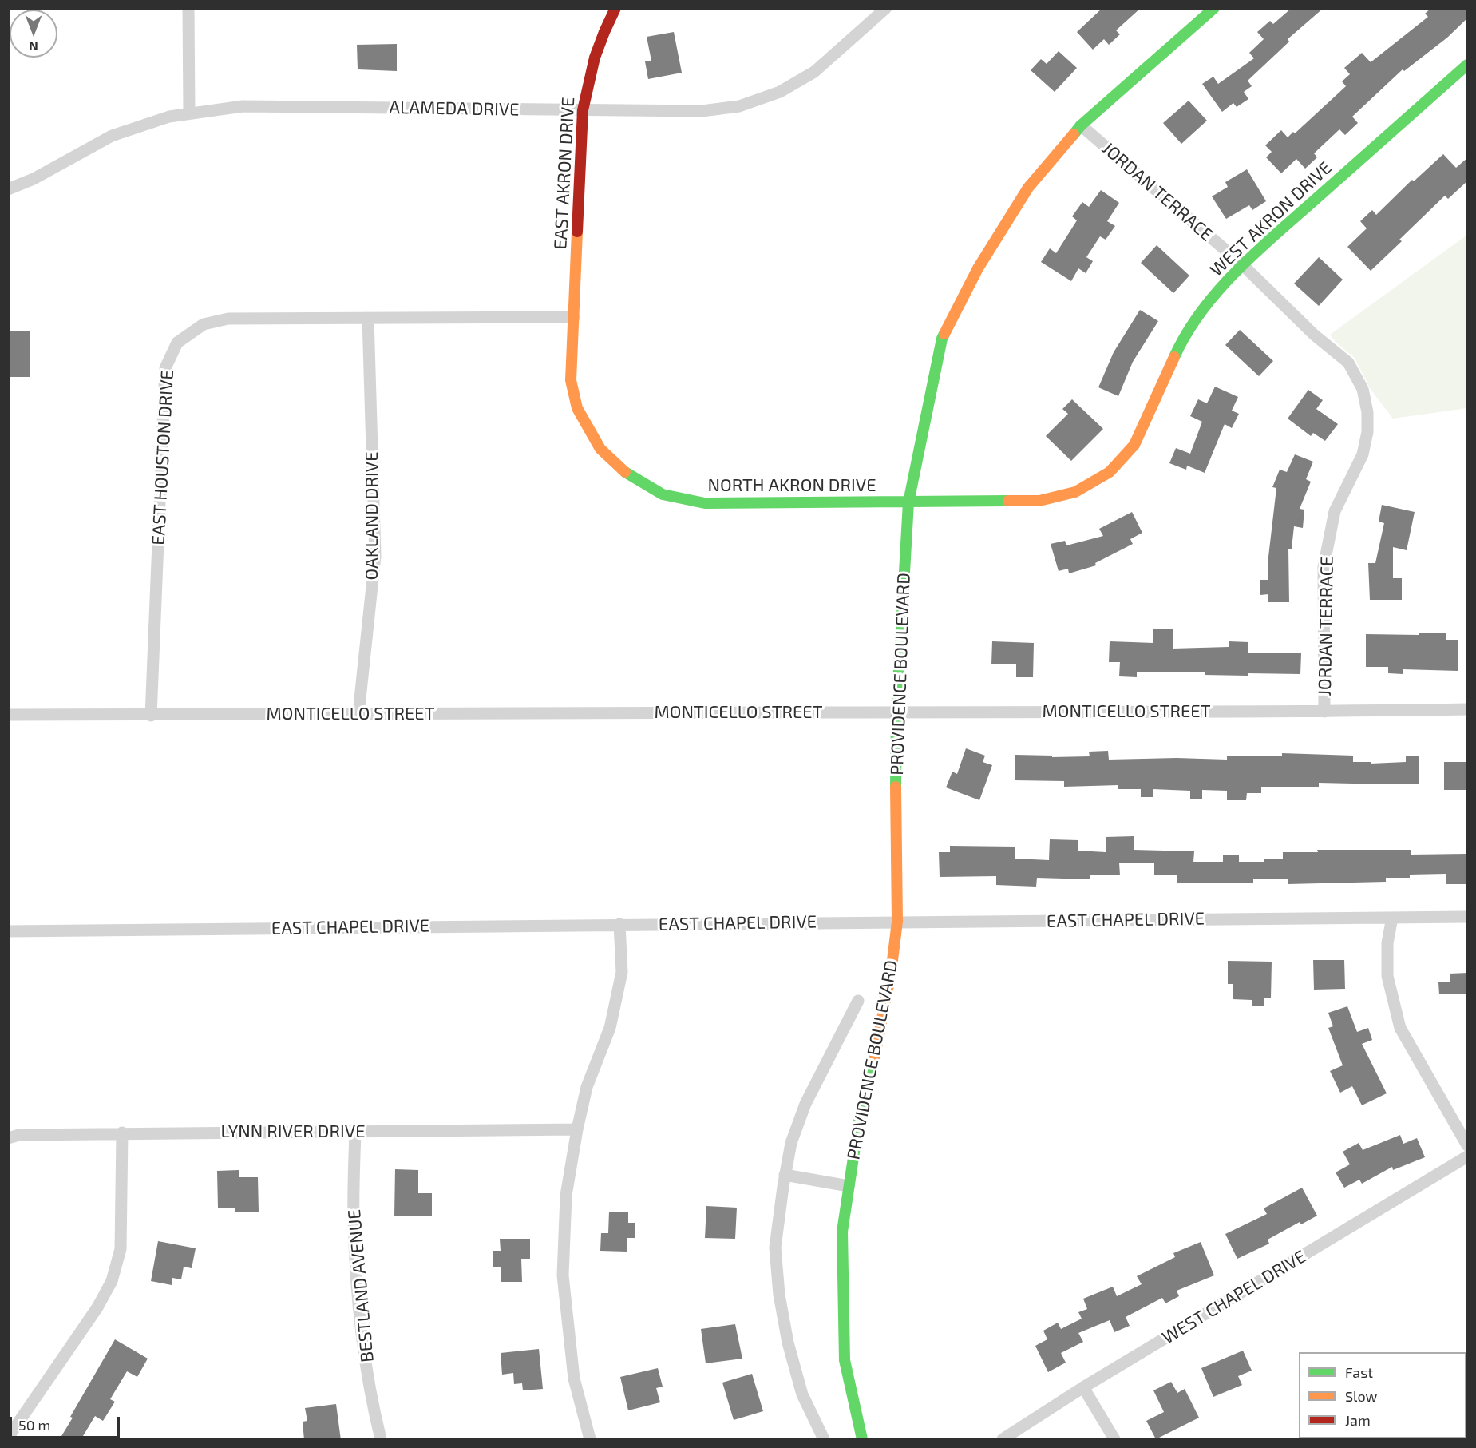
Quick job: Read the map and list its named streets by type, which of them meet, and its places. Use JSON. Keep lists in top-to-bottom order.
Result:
{
  "streets": {
    "main road": [
      "EAST AKRON DRIVE",
      "WEST AKRON DRIVE",
      "NORTH AKRON DRIVE",
      "PROVIDENCE BOULEVARD"
    ],
    "street": [
      "ALAMEDA DRIVE",
      "JORDAN TERRACE",
      "EAST HOUSTON DRIVE",
      "OAKLAND DRIVE",
      "MONTICELLO STREET",
      "EAST CHAPEL DRIVE",
      "LYNN RIVER DRIVE",
      "BESTLAND AVENUE",
      "WEST CHAPEL DRIVE"
    ]
  },
  "crossings": [
    ["ALAMEDA DRIVE", "EAST AKRON DRIVE"],
    ["EAST AKRON DRIVE", "EAST HOUSTON DRIVE"],
    ["EAST AKRON DRIVE", "NORTH AKRON DRIVE"],
    ["JORDAN TERRACE", "WEST AKRON DRIVE"],
    ["JORDAN TERRACE", "PROVIDENCE BOULEVARD"],
    ["JORDAN TERRACE", "MONTICELLO STREET"],
    ["WEST AKRON DRIVE", "NORTH AKRON DRIVE"],
    ["WEST AKRON DRIVE", "PROVIDENCE BOULEVARD"],
    ["EAST HOUSTON DRIVE", "NORTH AKRON DRIVE"],
    ["EAST HOUSTON DRIVE", "OAKLAND DRIVE"],
    ["EAST HOUSTON DRIVE", "MONTICELLO STREET"],
    ["NORTH AKRON DRIVE", "PROVIDENCE BOULEVARD"],
    ["OAKLAND DRIVE", "MONTICELLO STREET"],
    ["PROVIDENCE BOULEVARD", "MONTICELLO STREET"],
    ["PROVIDENCE BOULEVARD", "EAST CHAPEL DRIVE"],
    ["LYNN RIVER DRIVE", "BESTLAND AVENUE"]
  ],
  "legend": ["Fast", "Slow", "Jam"],
  "scale_bar": "50 m",
  "north": "bottom"
}
